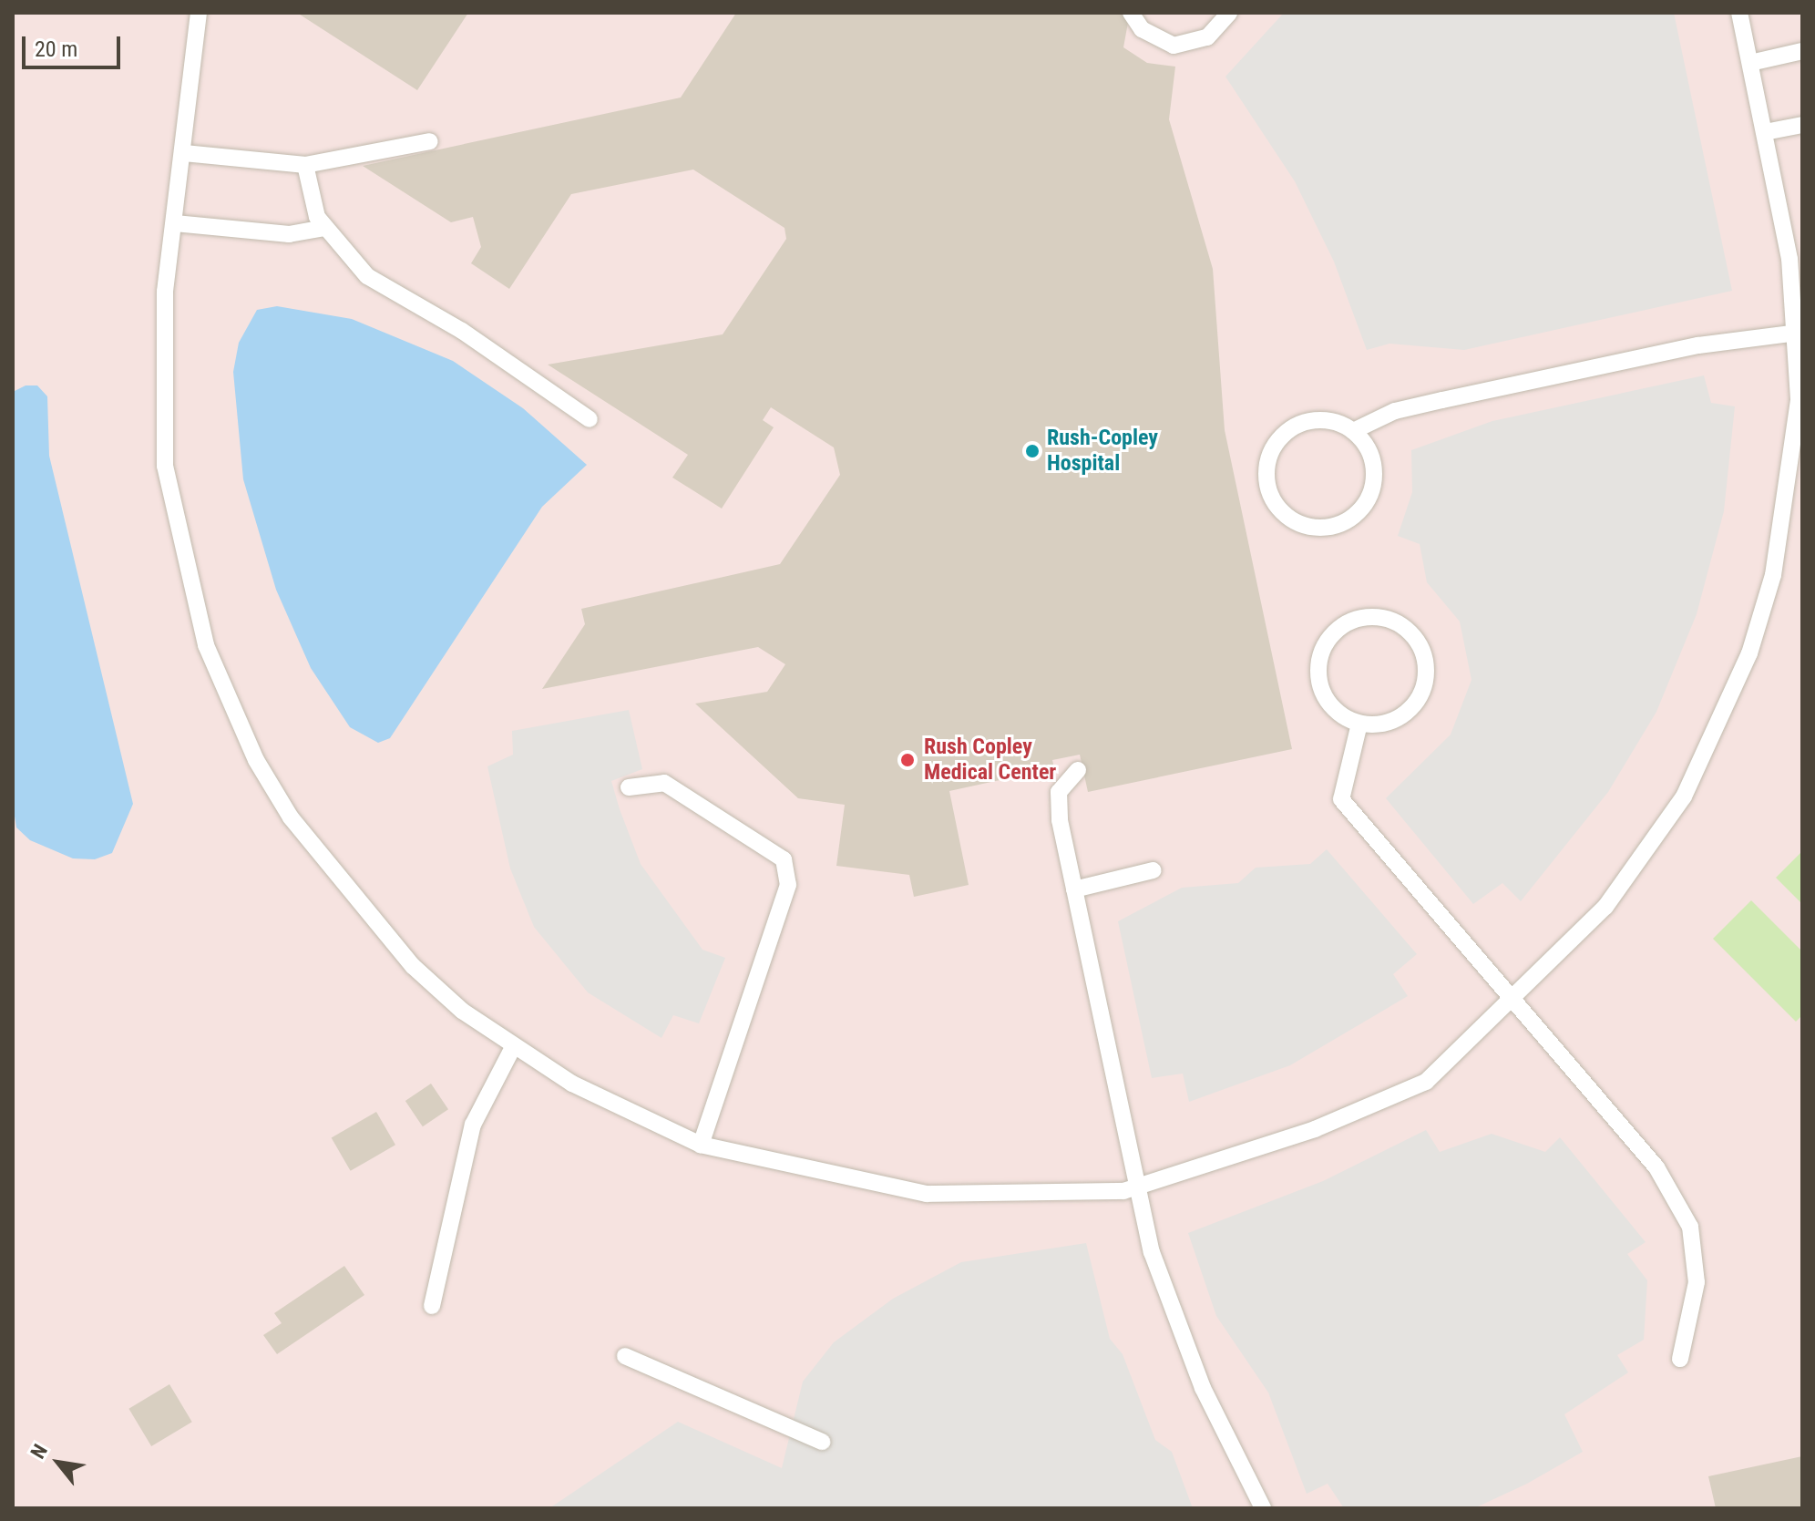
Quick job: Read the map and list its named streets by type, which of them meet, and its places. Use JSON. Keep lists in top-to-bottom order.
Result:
{
  "places": ["Rush-Copley Hospital", "Rush Copley Medical Center"],
  "scale_bar": "20 m",
  "north": "top left"
}
